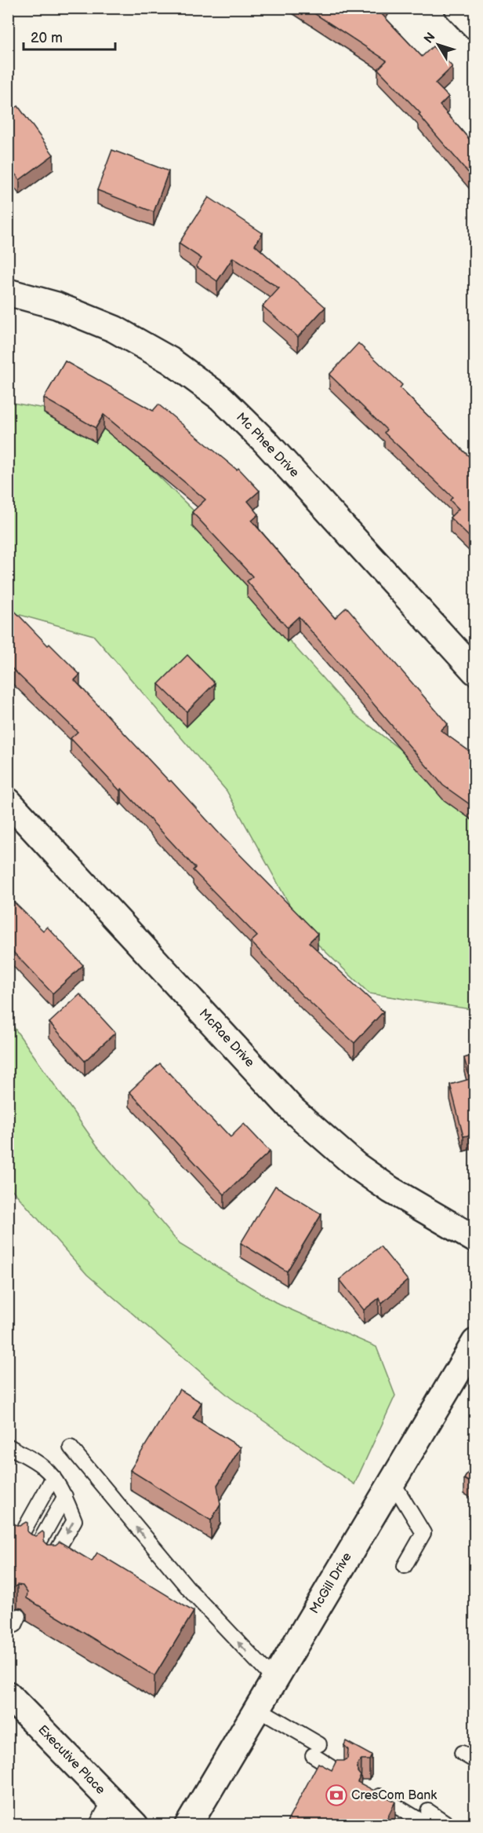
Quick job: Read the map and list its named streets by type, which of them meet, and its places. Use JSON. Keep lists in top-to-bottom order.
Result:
{
  "streets": {
    "street": [
      "Mc Phee Drive",
      "McRae Drive",
      "McGill Drive",
      "Executive Place"
    ]
  },
  "places": {
    "bank": ["CresCom Bank"]
  },
  "scale_bar": "20 m",
  "north": "top left"
}
